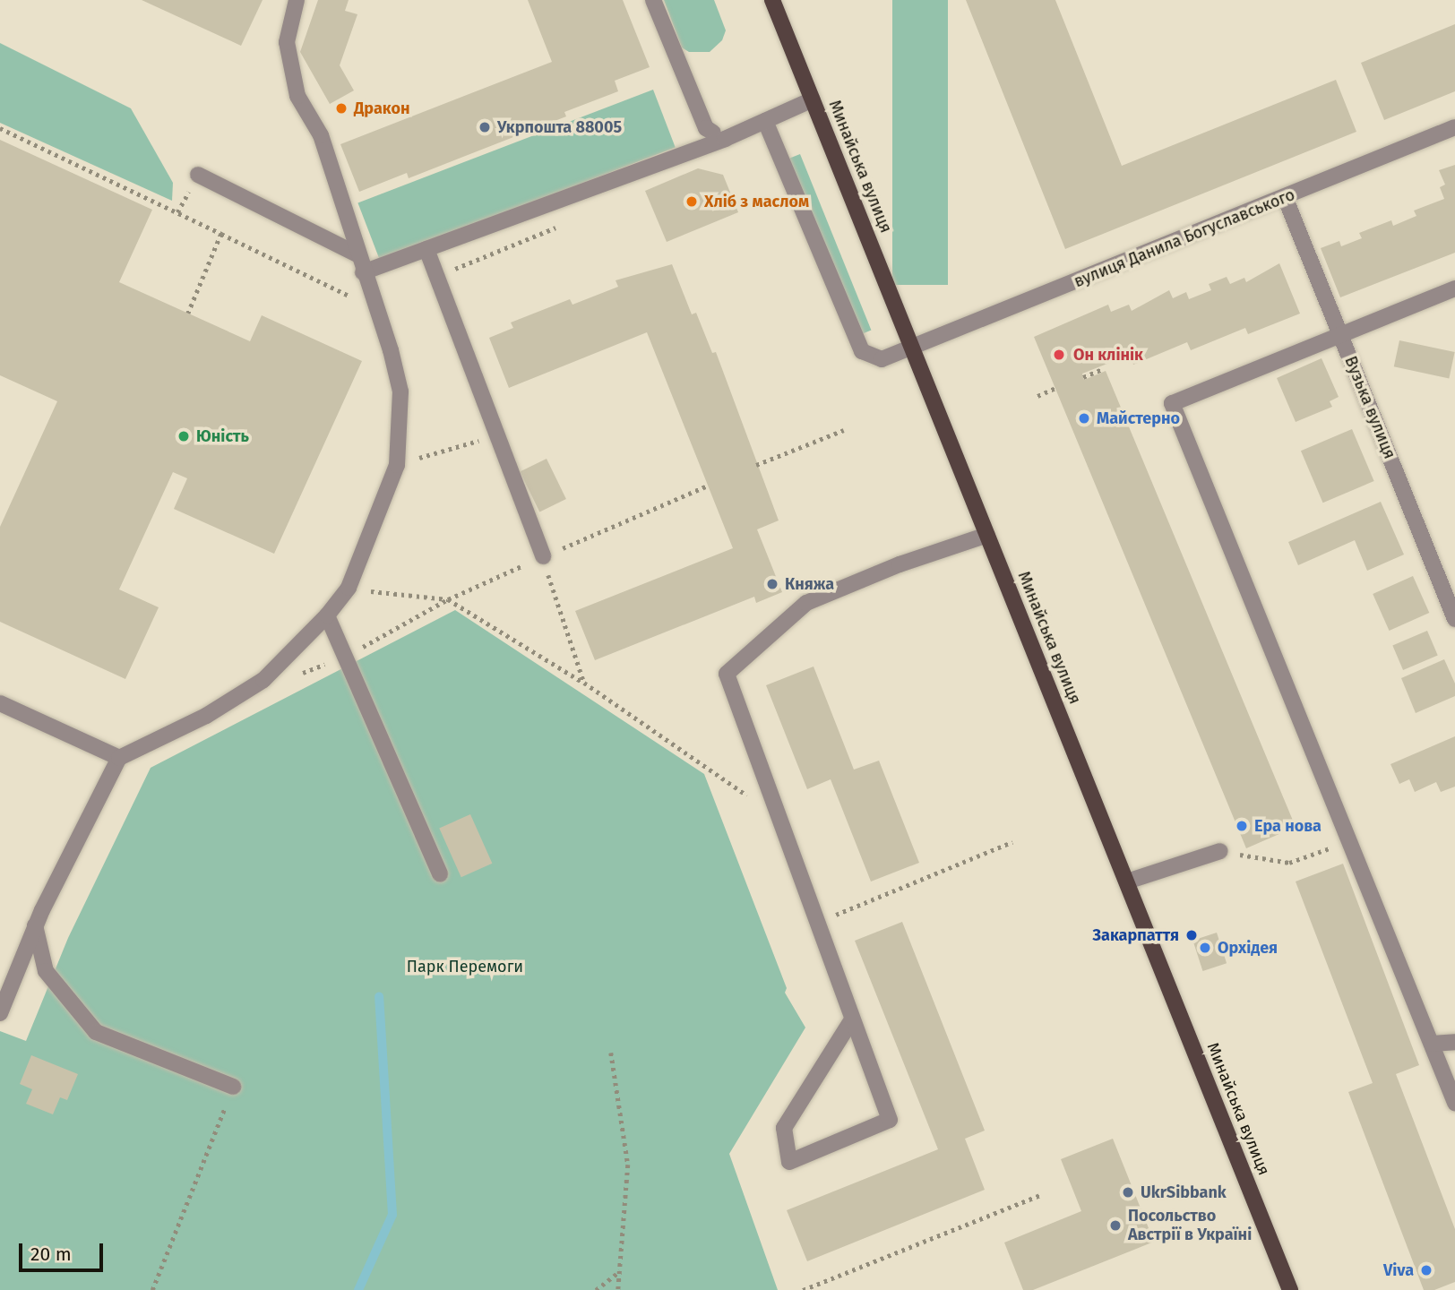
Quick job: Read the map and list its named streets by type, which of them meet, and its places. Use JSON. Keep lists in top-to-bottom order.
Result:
{
  "streets": {
    "main road": ["Минайська вулиця"],
    "street": ["вулиця Данила Богуславського", "Вузька вулиця"]
  },
  "crossings": [
    ["Минайська вулиця", "вулиця Данила Богуславського"],
    ["вулиця Данила Богуславського", "Вузька вулиця"]
  ],
  "parks": ["Парк Перемоги"],
  "places": [
    "Дракон",
    "Укрпошта 88005",
    "Хліб з маслом",
    "Он клінік",
    "Майстерно",
    "Юність",
    "Княжа",
    "Ера нова",
    "Закарпаття",
    "Орхідея",
    "UkrSibbank",
    "Посольство Австрії в Україні",
    "Viva"
  ],
  "scale_bar": "20 m"
}
